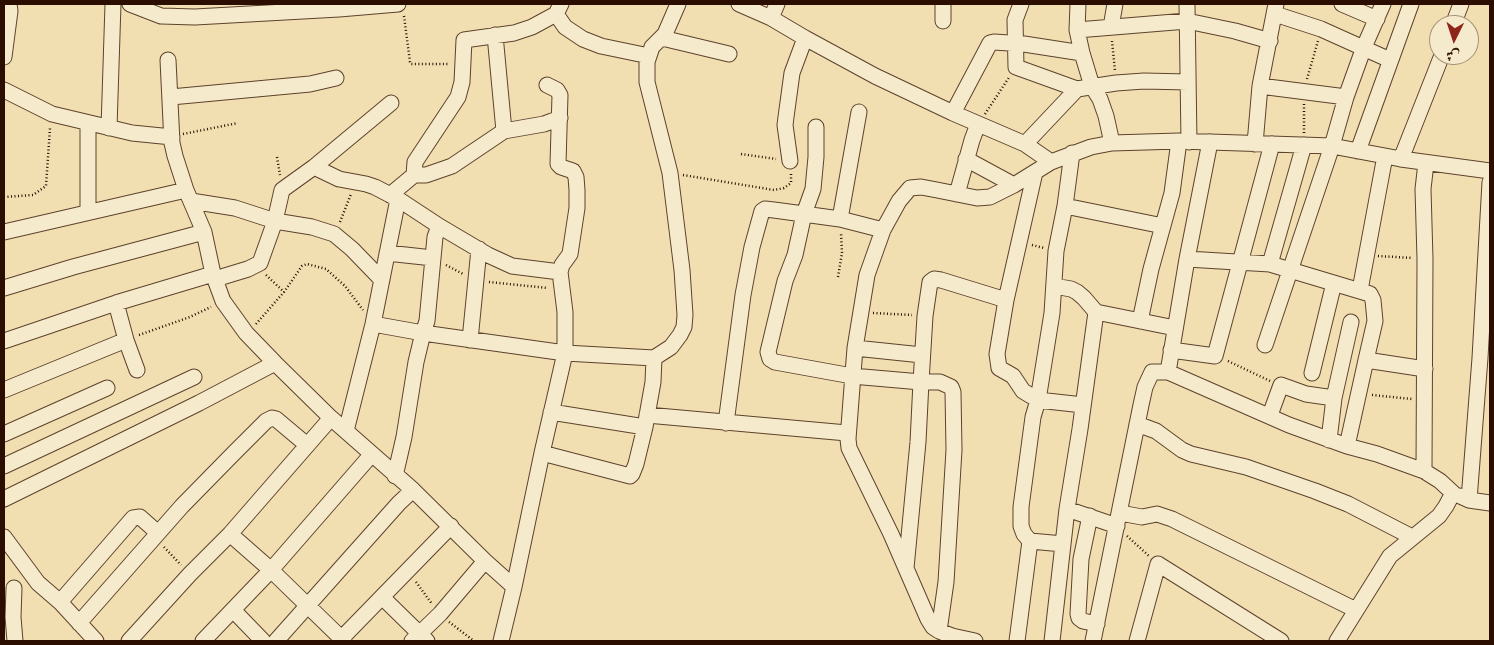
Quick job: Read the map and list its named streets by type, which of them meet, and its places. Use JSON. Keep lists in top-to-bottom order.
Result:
{
  "north": "bottom"
}
